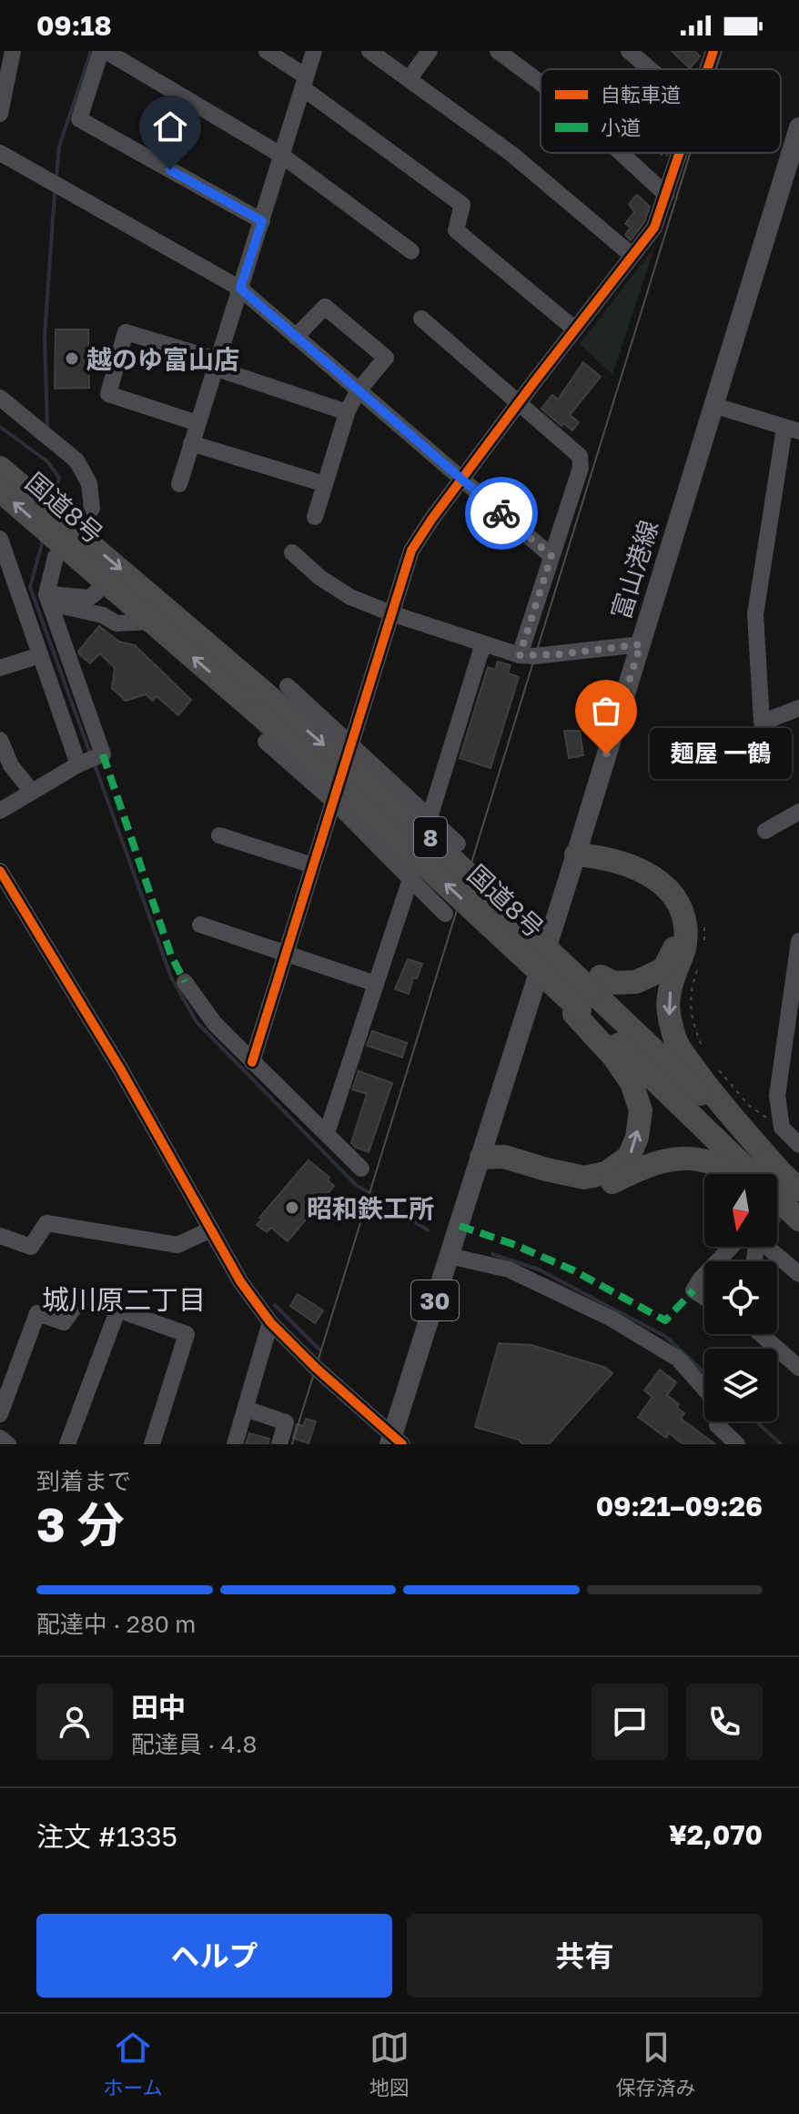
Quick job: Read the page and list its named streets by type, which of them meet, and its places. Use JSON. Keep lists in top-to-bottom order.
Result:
{
  "streets": {
    "highway": ["国道8号", "8"],
    "main road": ["富山港線", "30"]
  },
  "districts": ["城川原二丁目"],
  "places": ["越のゆ富山店", "麺屋 一鶴", "昭和鉄工所"],
  "legend": ["自転車道", "小道"],
  "north": "bottom",
  "page": {
    "status": "09:18",
    "bubble": "麺屋 一鶴",
    "heading": ["3 分", "到着まで", "09:21–09:26"],
    "panel": [
      "田中",
      "配達員 · 4.8",
      "注文 #1335",
      "¥2,070"
    ],
    "bar": "配達中 · 280 m",
    "buttons": ["ヘルプ", "共有"],
    "tabs": ["ホーム", "地図", "保存済み"]
  }
}
